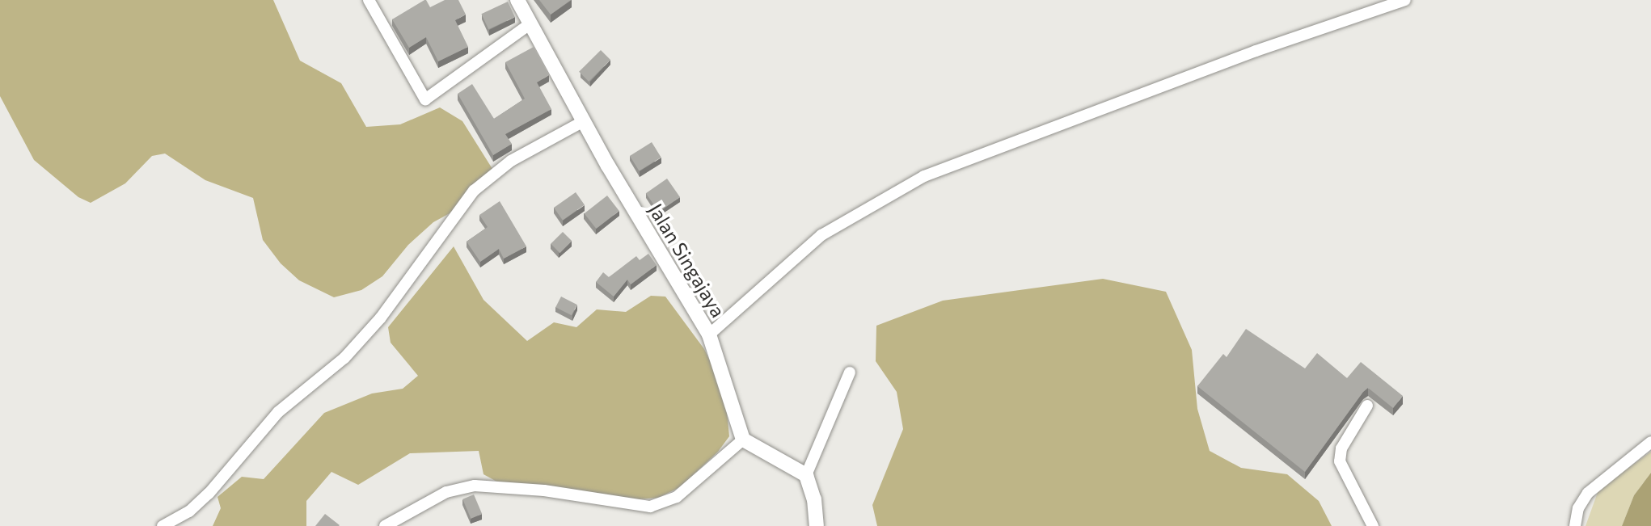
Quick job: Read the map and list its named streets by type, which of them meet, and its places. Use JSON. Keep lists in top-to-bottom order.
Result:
{
  "streets": {
    "street": ["Jalan Singajaya"]
  }
}
